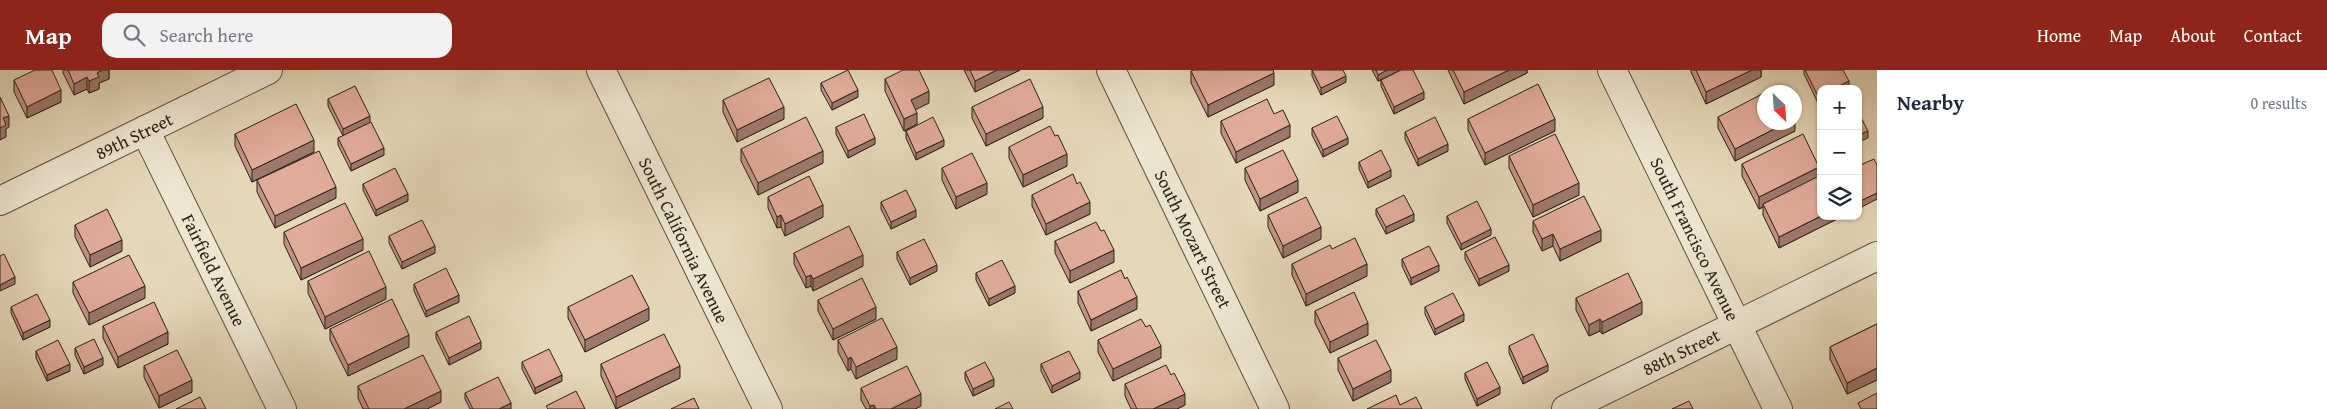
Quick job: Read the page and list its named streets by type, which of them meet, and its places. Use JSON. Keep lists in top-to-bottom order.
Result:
{
  "streets": {
    "street": [
      "89th Street",
      "South Mozart Street",
      "South Francisco Avenue",
      "South California Avenue",
      "Fairfield Avenue",
      "88th Street"
    ]
  },
  "crossings": [
    ["89th Street", "Fairfield Avenue"],
    ["South Francisco Avenue", "88th Street"]
  ],
  "north": "bottom right",
  "page": {
    "header": "Map",
    "search": "Search here",
    "nav": [
      "Home",
      "Map",
      "About",
      "Contact"
    ],
    "heading": ["Nearby", "0 results"],
    "map_buttons": ["+", "−"]
  }
}
